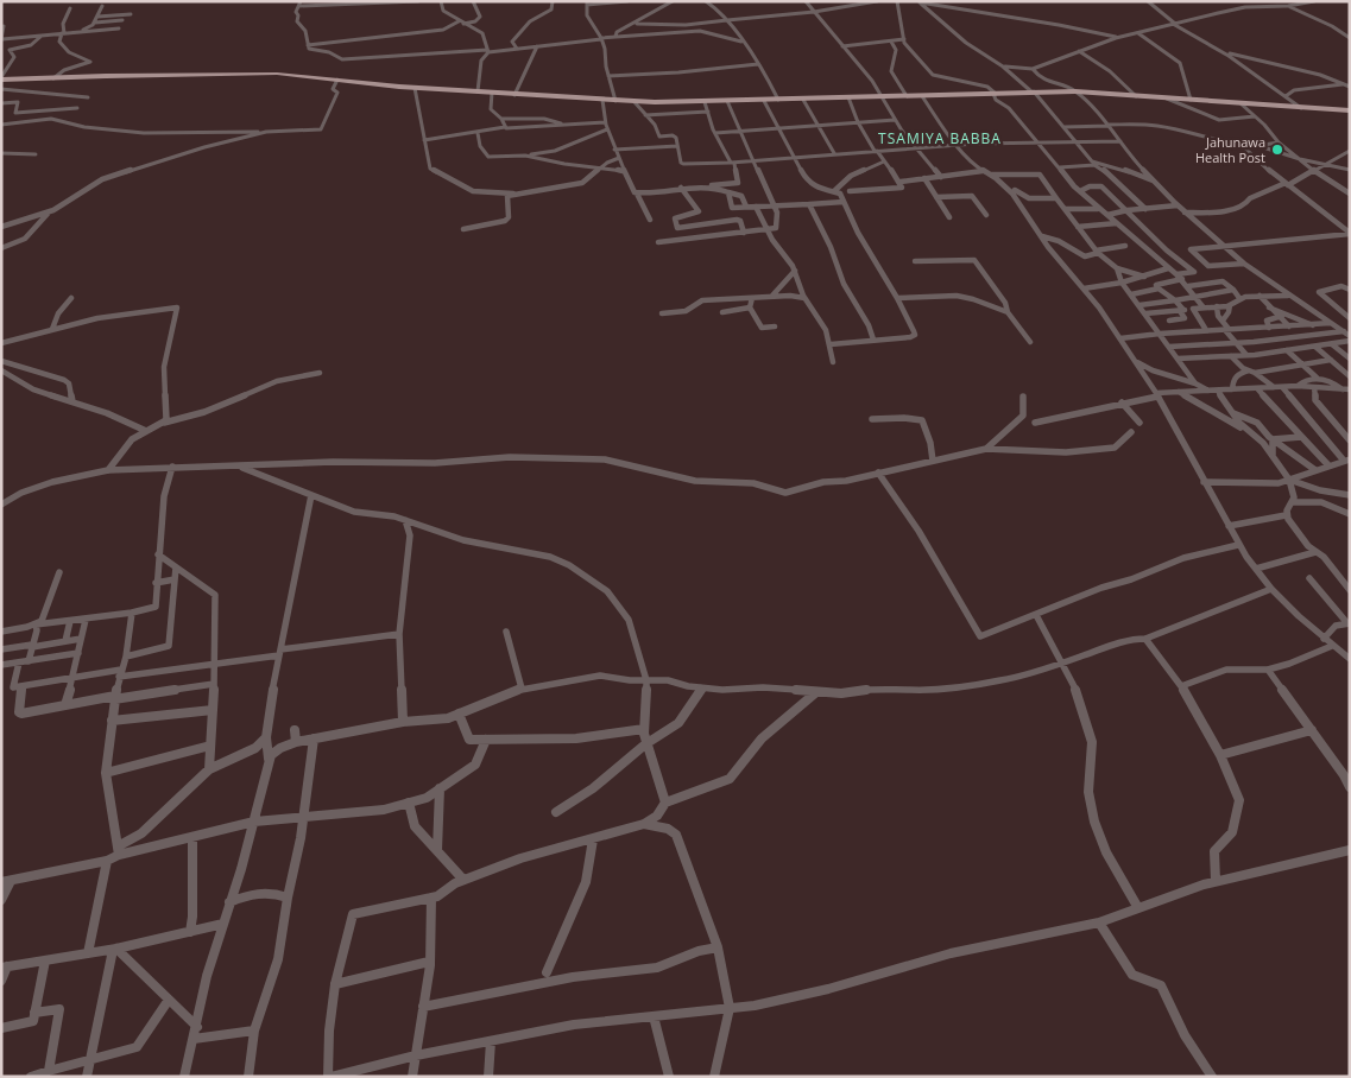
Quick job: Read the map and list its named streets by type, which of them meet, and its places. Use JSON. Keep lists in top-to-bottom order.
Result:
{
  "districts": ["TSAMIYA BABBA"],
  "places": ["Jahunawa Health Post"]
}
